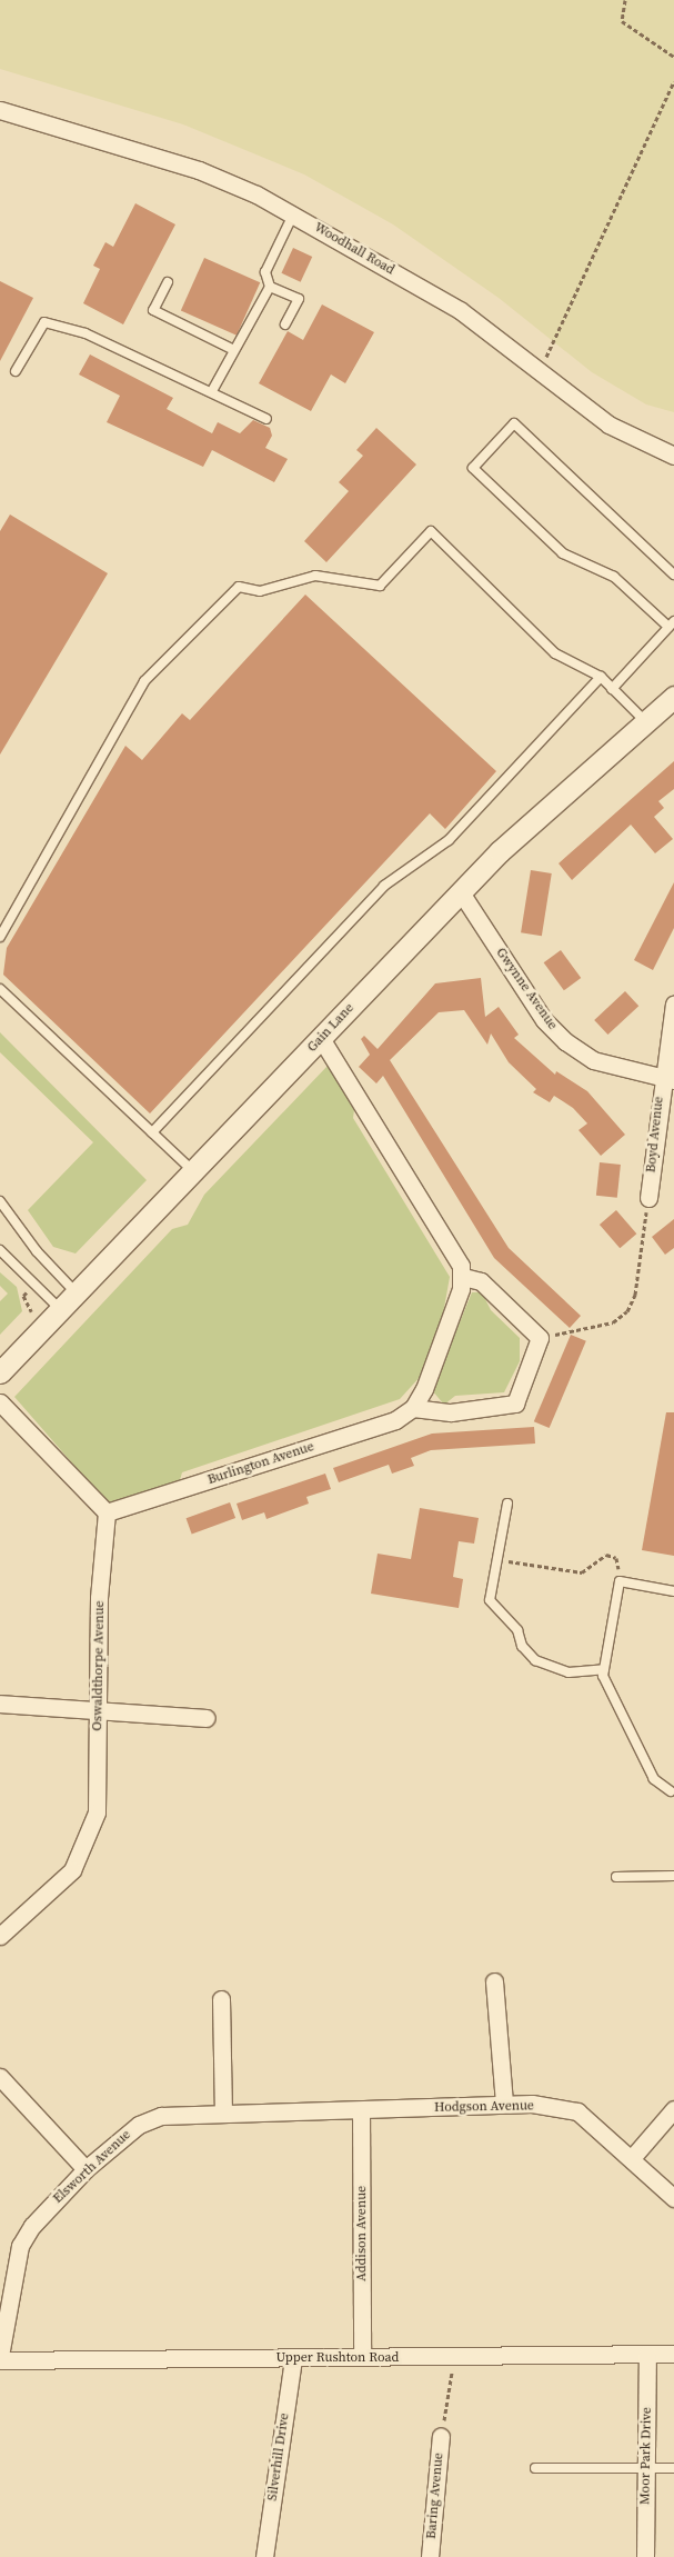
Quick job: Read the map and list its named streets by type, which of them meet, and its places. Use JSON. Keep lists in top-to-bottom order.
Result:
{
  "streets": {
    "street": [
      "Woodhall Road",
      "Gwynne Avenue",
      "Gain Lane",
      "Boyd Avenue",
      "Burlington Avenue",
      "Oswaldthorpe Avenue",
      "Hodgson Avenue",
      "Elsworth Avenue",
      "Addison Avenue",
      "Upper Rushton Road",
      "Moor Park Drive",
      "Silverhill Drive",
      "Baring Avenue"
    ]
  },
  "crossings": [
    ["Gwynne Avenue", "Gain Lane"],
    ["Gwynne Avenue", "Boyd Avenue"],
    ["Burlington Avenue", "Oswaldthorpe Avenue"],
    ["Hodgson Avenue", "Elsworth Avenue"],
    ["Hodgson Avenue", "Addison Avenue"],
    ["Elsworth Avenue", "Addison Avenue"],
    ["Elsworth Avenue", "Upper Rushton Road"],
    ["Addison Avenue", "Upper Rushton Road"],
    ["Upper Rushton Road", "Moor Park Drive"],
    ["Upper Rushton Road", "Silverhill Drive"]
  ]
}
